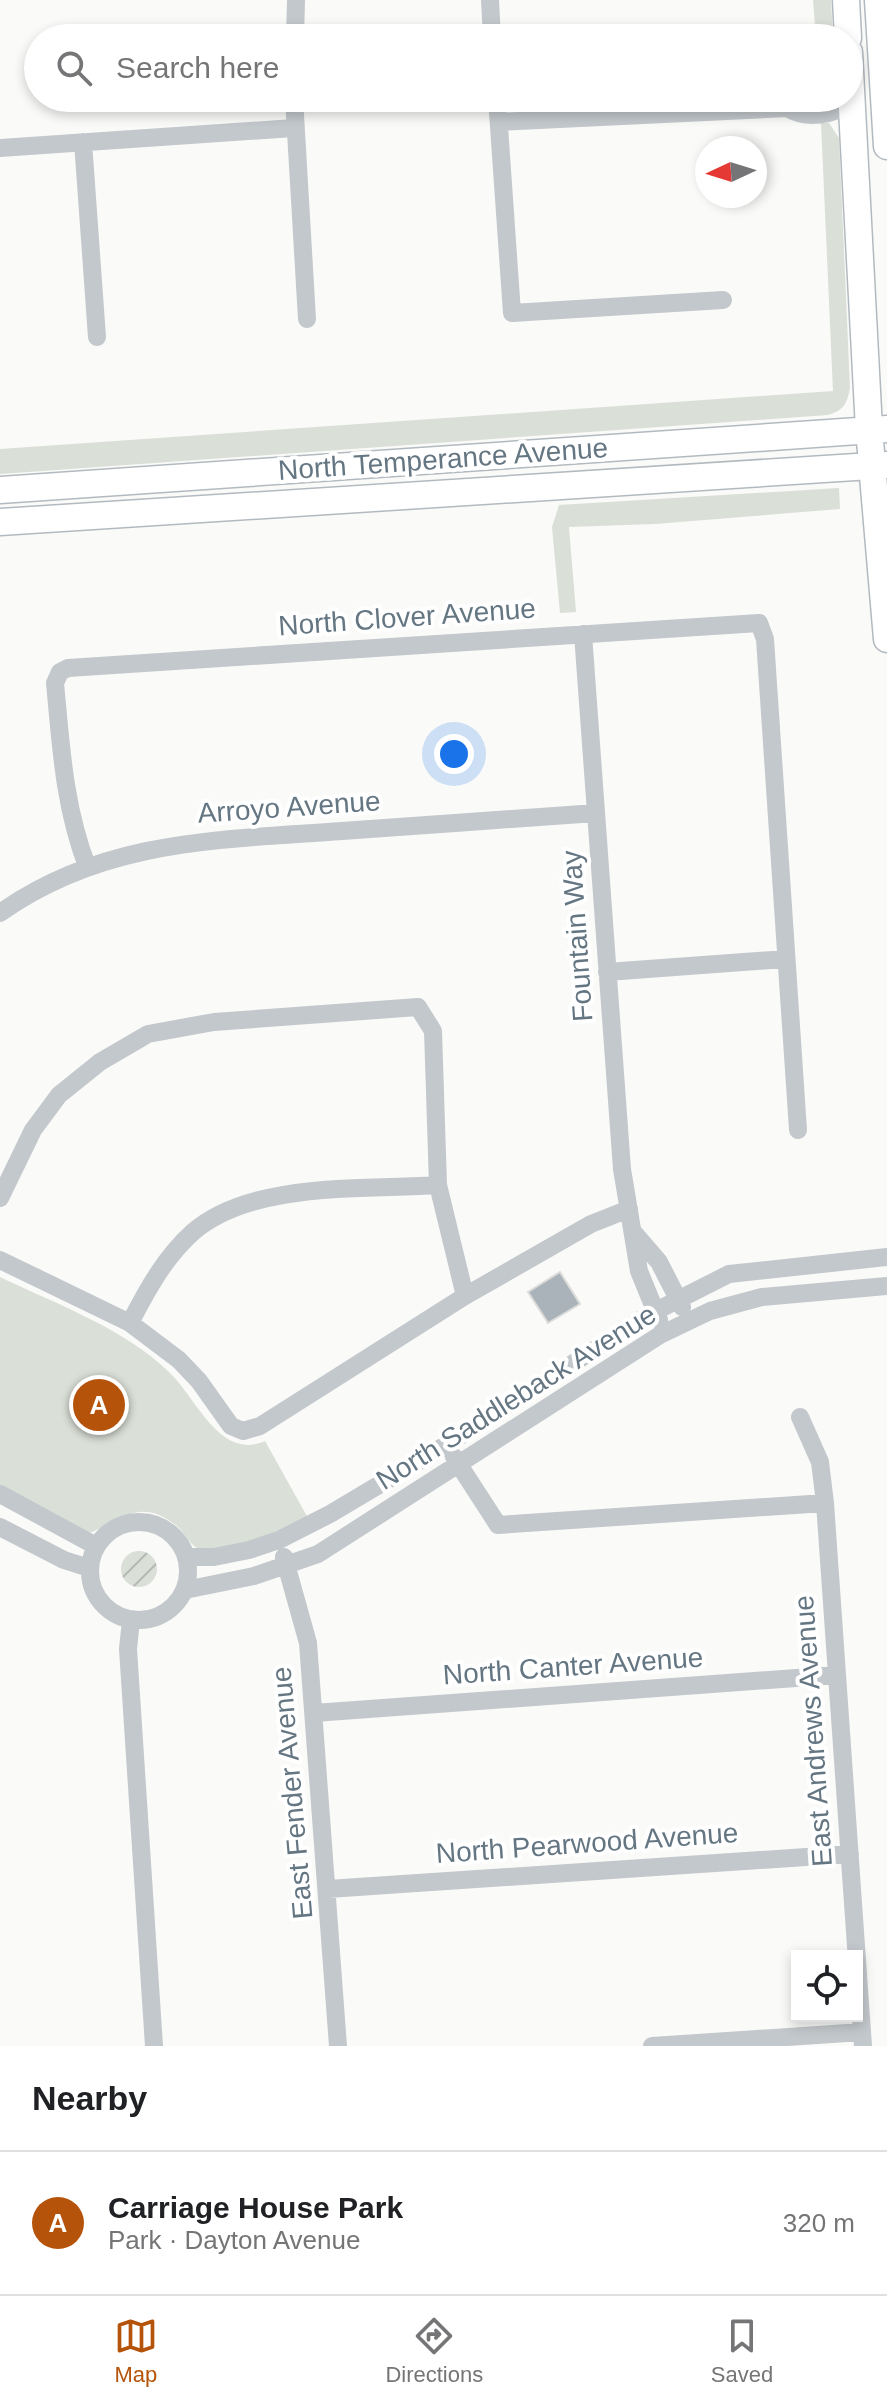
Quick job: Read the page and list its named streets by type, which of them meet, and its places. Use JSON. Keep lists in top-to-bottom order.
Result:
{
  "streets": {
    "main road": ["North Temperance Avenue"],
    "street": [
      "North Clover Avenue",
      "Arroyo Avenue",
      "Fountain Way",
      "North Saddleback Avenue",
      "North Canter Avenue",
      "East Andrews Avenue",
      "East Fender Avenue",
      "North Pearwood Avenue"
    ]
  },
  "crossings": [
    ["North Clover Avenue", "Arroyo Avenue"],
    ["North Clover Avenue", "Fountain Way"],
    ["Arroyo Avenue", "Fountain Way"],
    ["Fountain Way", "North Saddleback Avenue"],
    ["North Saddleback Avenue", "East Fender Avenue"],
    ["North Canter Avenue", "East Andrews Avenue"],
    ["North Canter Avenue", "East Fender Avenue"],
    ["East Andrews Avenue", "North Pearwood Avenue"],
    ["East Fender Avenue", "North Pearwood Avenue"]
  ],
  "north": "left",
  "page": {
    "search": "Search here",
    "pins": "A",
    "heading": "Nearby",
    "list": [
      {
        "mark": "A",
        "name": "Carriage House Park",
        "note": "Park · Dayton Avenue",
        "value": "320 m"
      }
    ],
    "nav": ["Map", "Directions", "Saved"]
  }
}
